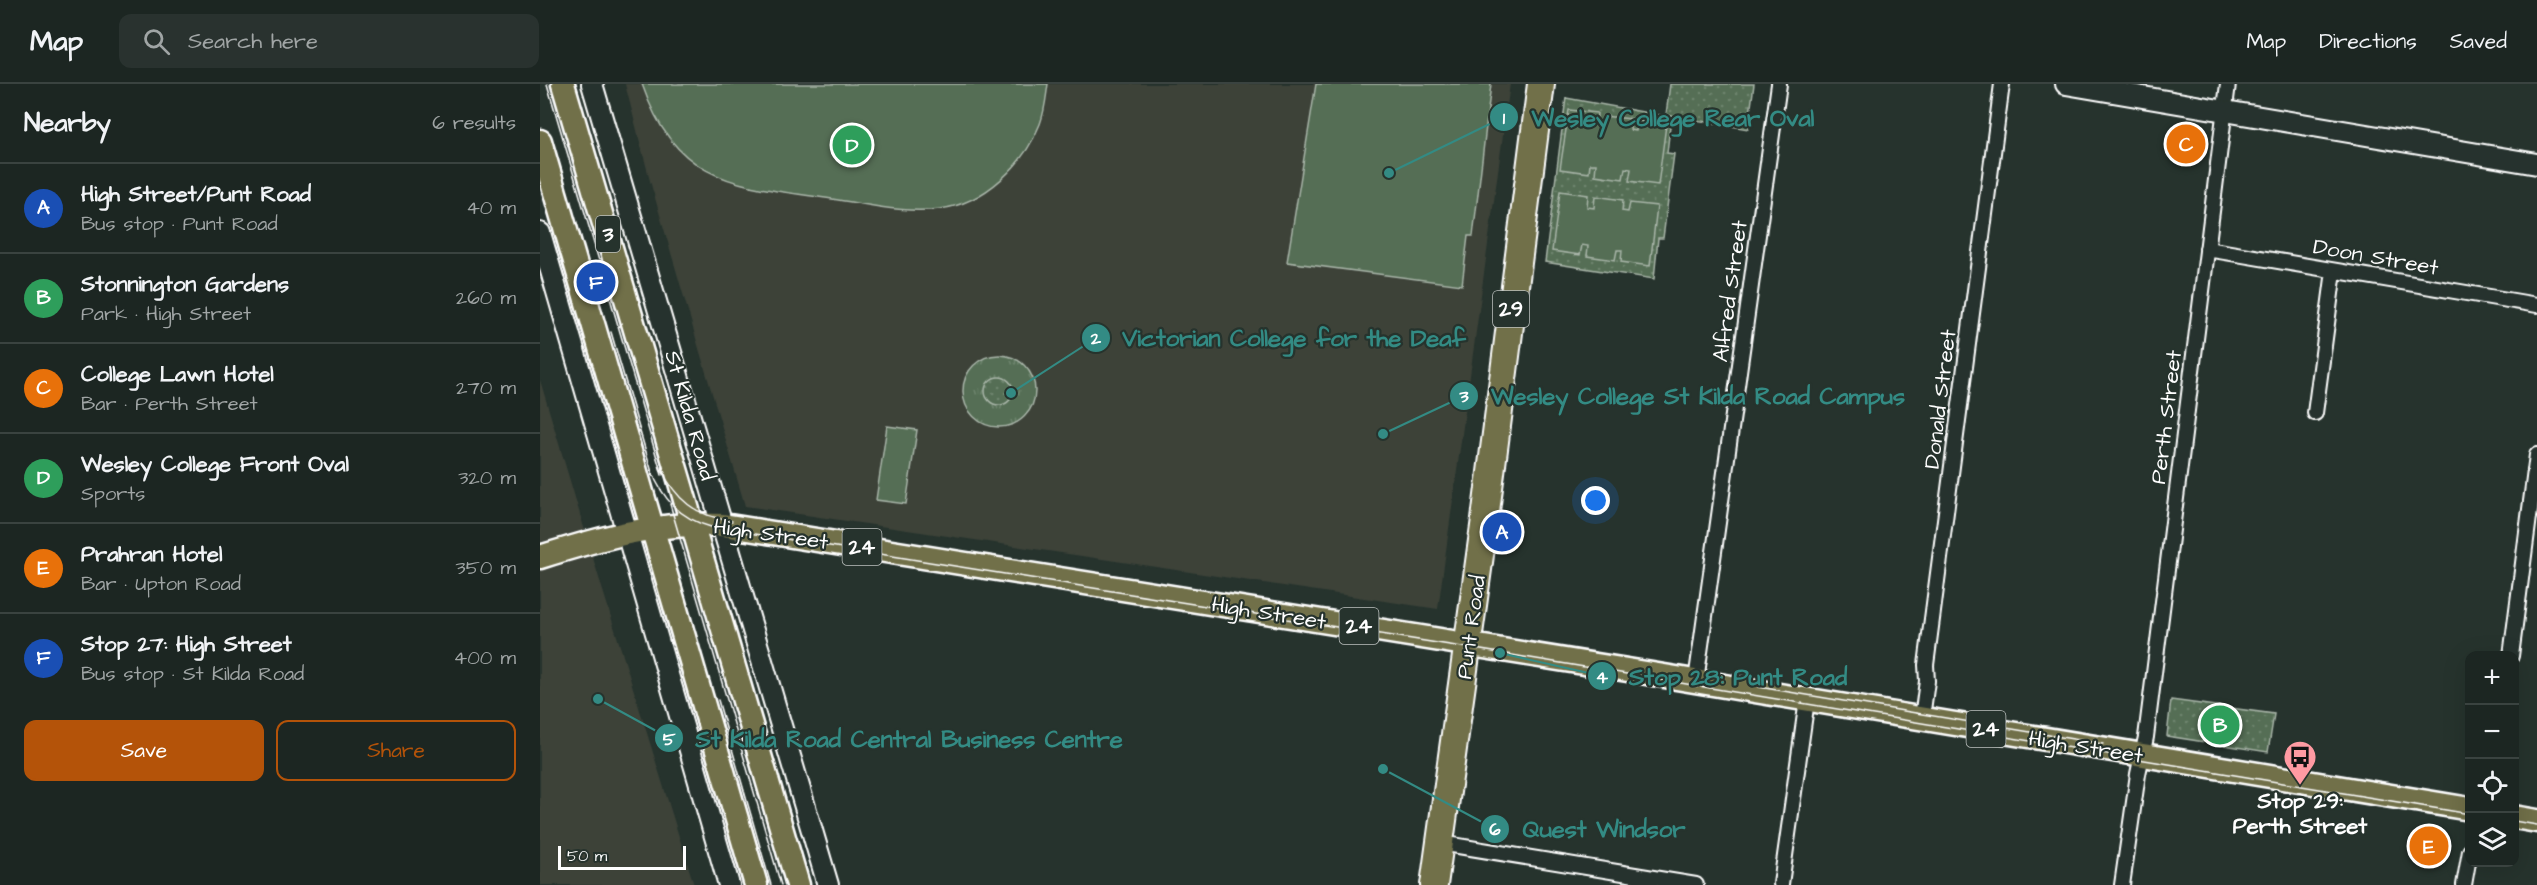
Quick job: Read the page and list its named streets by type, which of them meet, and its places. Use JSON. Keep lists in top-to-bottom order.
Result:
{
  "streets": {
    "highway": ["29", "Punt Road"],
    "main road": [
      "3",
      "St Kilda Road",
      "High Street",
      "24"
    ],
    "street": [
      "Doon Street",
      "Alfred Street",
      "Donald Street",
      "Perth Street"
    ]
  },
  "crossings": [
    ["Doon Street", "Perth Street"],
    ["Alfred Street", "High Street"],
    ["Donald Street", "High Street"],
    ["St Kilda Road", "High Street"],
    ["St Kilda Road", "24"],
    ["Perth Street", "High Street"],
    ["High Street", "24"],
    ["High Street", "Punt Road"]
  ],
  "places": {
    "other": [
      "Wesley College Rear Oval",
      "Victorian College for the Deaf",
      "Wesley College St Kilda Road Campus",
      "Stop 28: Punt Road",
      "St Kilda Road Central Business Centre",
      "Quest Windsor"
    ],
    "bus stop": ["Stop 29: Perth Street"]
  },
  "scale_bar": "50 m",
  "page": {
    "header": "Map",
    "search": "Search here",
    "nav": ["Map", "Directions", "Saved"],
    "heading": ["Nearby", "6 results"],
    "pins": [
      "C",
      "D",
      "F",
      "A",
      "B",
      "E"
    ],
    "list": [
      {
        "mark": "A",
        "name": "High Street/Punt Road",
        "note": "Bus stop · Punt Road",
        "value": "40 m"
      },
      {
        "mark": "B",
        "name": "Stonnington Gardens",
        "note": "Park · High Street",
        "value": "260 m"
      },
      {
        "mark": "C",
        "name": "College Lawn Hotel",
        "note": "Bar · Perth Street",
        "value": "270 m"
      },
      {
        "mark": "D",
        "name": "Wesley College Front Oval",
        "note": "Sports",
        "value": "320 m"
      },
      {
        "mark": "E",
        "name": "Prahran Hotel",
        "note": "Bar · Upton Road",
        "value": "350 m"
      },
      {
        "mark": "F",
        "name": "Stop 27: High Street",
        "note": "Bus stop · St Kilda Road",
        "value": "400 m"
      }
    ],
    "map_buttons": ["+", "−"],
    "buttons": ["Save", "Share"],
    "scale": "50 m"
  }
}
